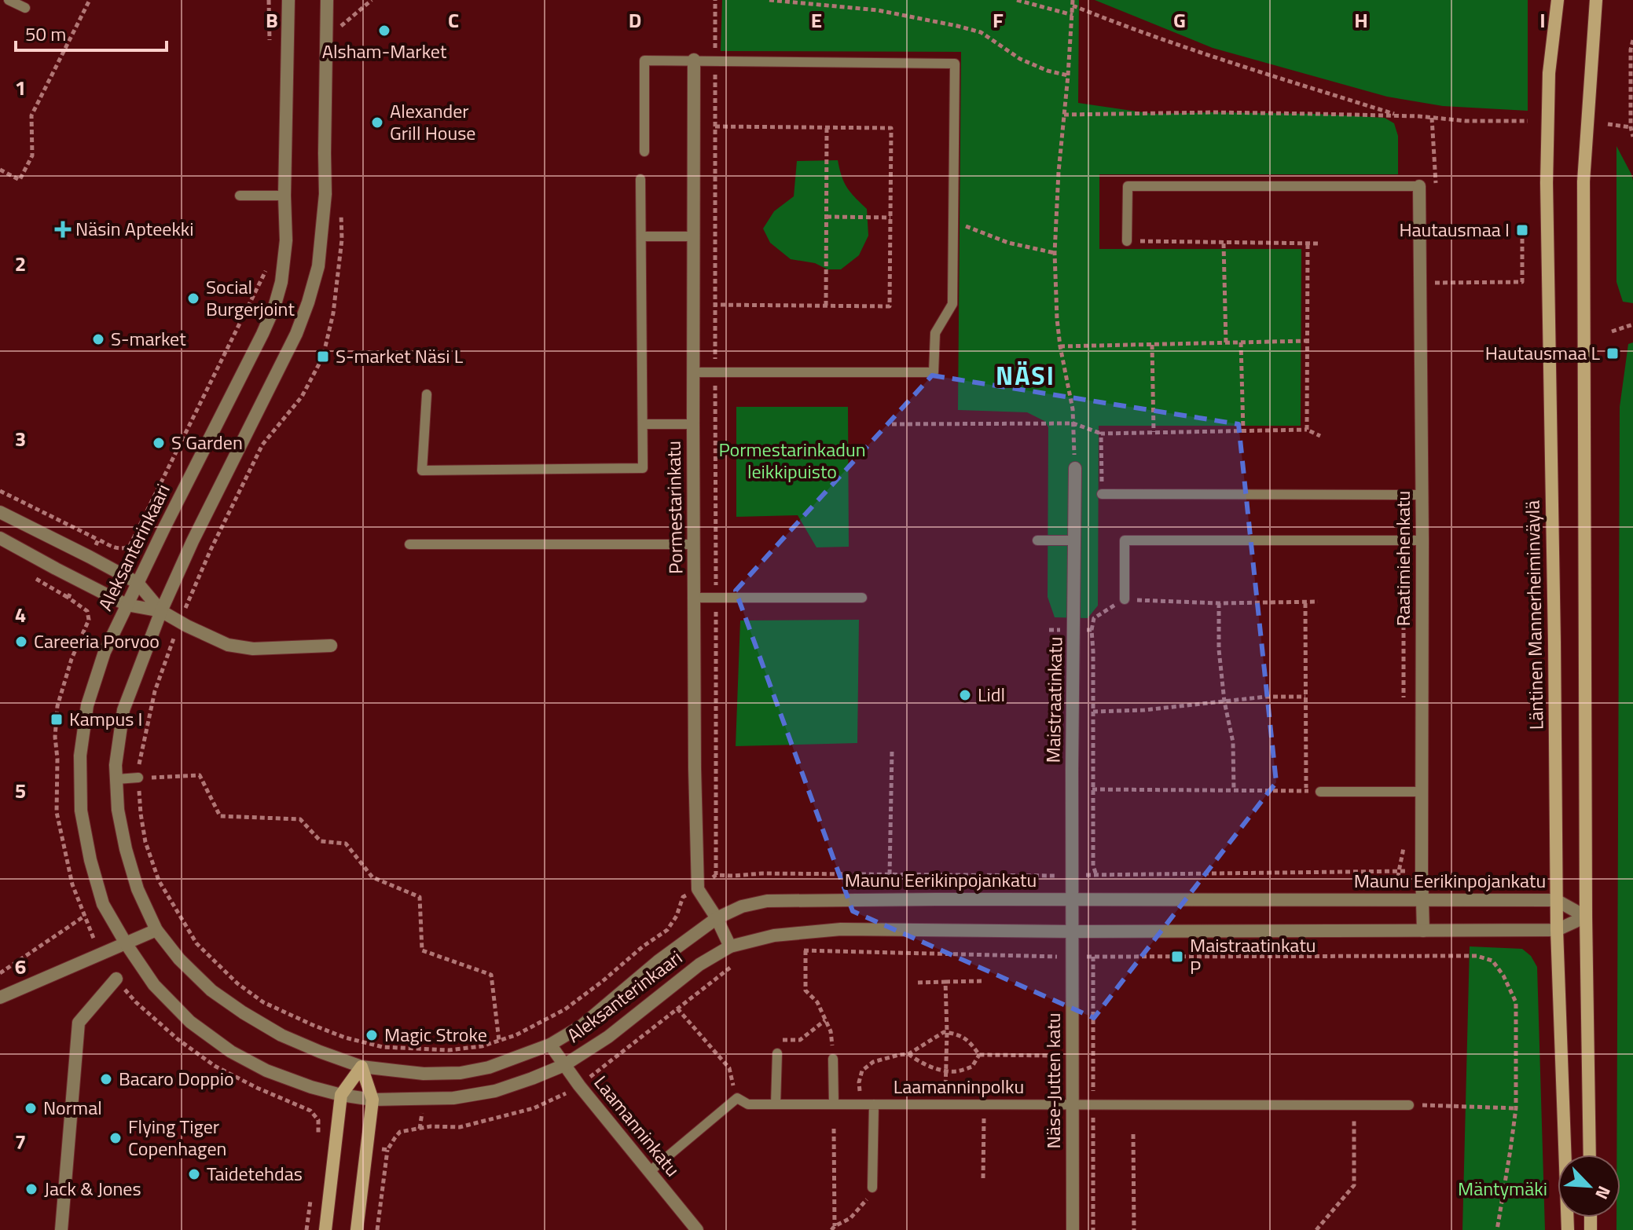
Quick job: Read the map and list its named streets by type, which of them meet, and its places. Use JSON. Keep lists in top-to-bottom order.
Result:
{
  "streets": {
    "main road": ["Läntinen Mannerheiminväylä"],
    "street": [
      "Pormestarinkatu",
      "Aleksanterinkaari",
      "Raatimiehenkatu",
      "Maistraatinkatu",
      "Maunu Eerikinpojankatu",
      "Näse-Jutten katu",
      "Laamanninkatu"
    ],
    "lane": ["Laamanninpolku"]
  },
  "crossings": [
    ["Aleksanterinkaari", "Maunu Eerikinpojankatu"],
    ["Aleksanterinkaari", "Laamanninkatu"],
    ["Raatimiehenkatu", "Maunu Eerikinpojankatu"],
    ["Läntinen Mannerheiminväylä", "Maunu Eerikinpojankatu"],
    ["Maistraatinkatu", "Maunu Eerikinpojankatu"],
    ["Maistraatinkatu", "Näse-Jutten katu"],
    ["Näse-Jutten katu", "Laamanninpolku"]
  ],
  "districts": ["NÄSI"],
  "parks": ["Pormestarinkadun leikkipuisto", "Mäntymäki"],
  "places": {
    "other": [
      "Alsham-Market",
      "Alexander Grill House",
      "Social Burgerjoint",
      "S-market",
      "S Garden",
      "Careeria Porvoo",
      "Lidl",
      "Magic Stroke",
      "Bacaro Doppio",
      "Normal",
      "Flying Tiger Copenhagen",
      "Taidetehdas",
      "Jack & Jones"
    ],
    "health": ["Näsin Apteekki"],
    "transit": [
      "Hautausmaa I",
      "Hautausmaa L",
      "S-market Näsi L",
      "Kampus I",
      "Maistraatinkatu P"
    ]
  },
  "scale_bar": "50 m",
  "north": "bottom right",
  "grid": {
    "columns": [
      "B",
      "C",
      "D",
      "E",
      "F",
      "G",
      "H",
      "I"
    ],
    "rows": [
      "1",
      "2",
      "3",
      "4",
      "5",
      "6",
      "7"
    ]
  }
}
